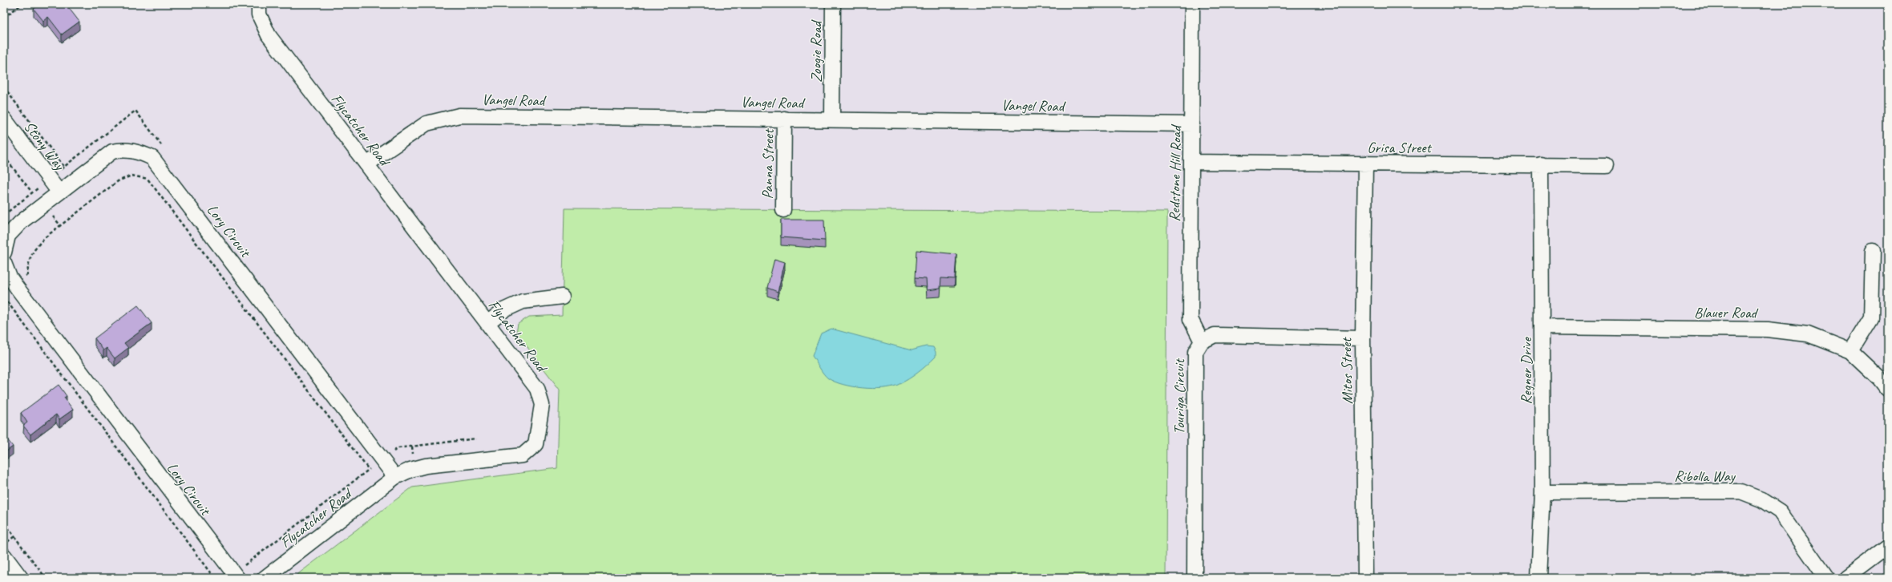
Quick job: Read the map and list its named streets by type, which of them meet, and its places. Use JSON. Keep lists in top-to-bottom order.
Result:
{
  "streets": {
    "street": [
      "Zoogie Road",
      "Vangel Road",
      "Flycatcher Road",
      "Stony Way",
      "Grisa Street",
      "Panna Street",
      "Redstone Hill Road",
      "Lory Circuit",
      "Blauer Road",
      "Mitos Street",
      "Regner Drive",
      "Touriga Circuit",
      "Ribolla Way"
    ]
  },
  "crossings": [
    ["Zoogie Road", "Vangel Road"],
    ["Vangel Road", "Flycatcher Road"],
    ["Vangel Road", "Panna Street"],
    ["Vangel Road", "Redstone Hill Road"],
    ["Flycatcher Road", "Lory Circuit"],
    ["Stony Way", "Lory Circuit"],
    ["Grisa Street", "Redstone Hill Road"],
    ["Grisa Street", "Mitos Street"],
    ["Grisa Street", "Regner Drive"],
    ["Redstone Hill Road", "Touriga Circuit"],
    ["Blauer Road", "Regner Drive"],
    ["Regner Drive", "Ribolla Way"]
  ]
}
